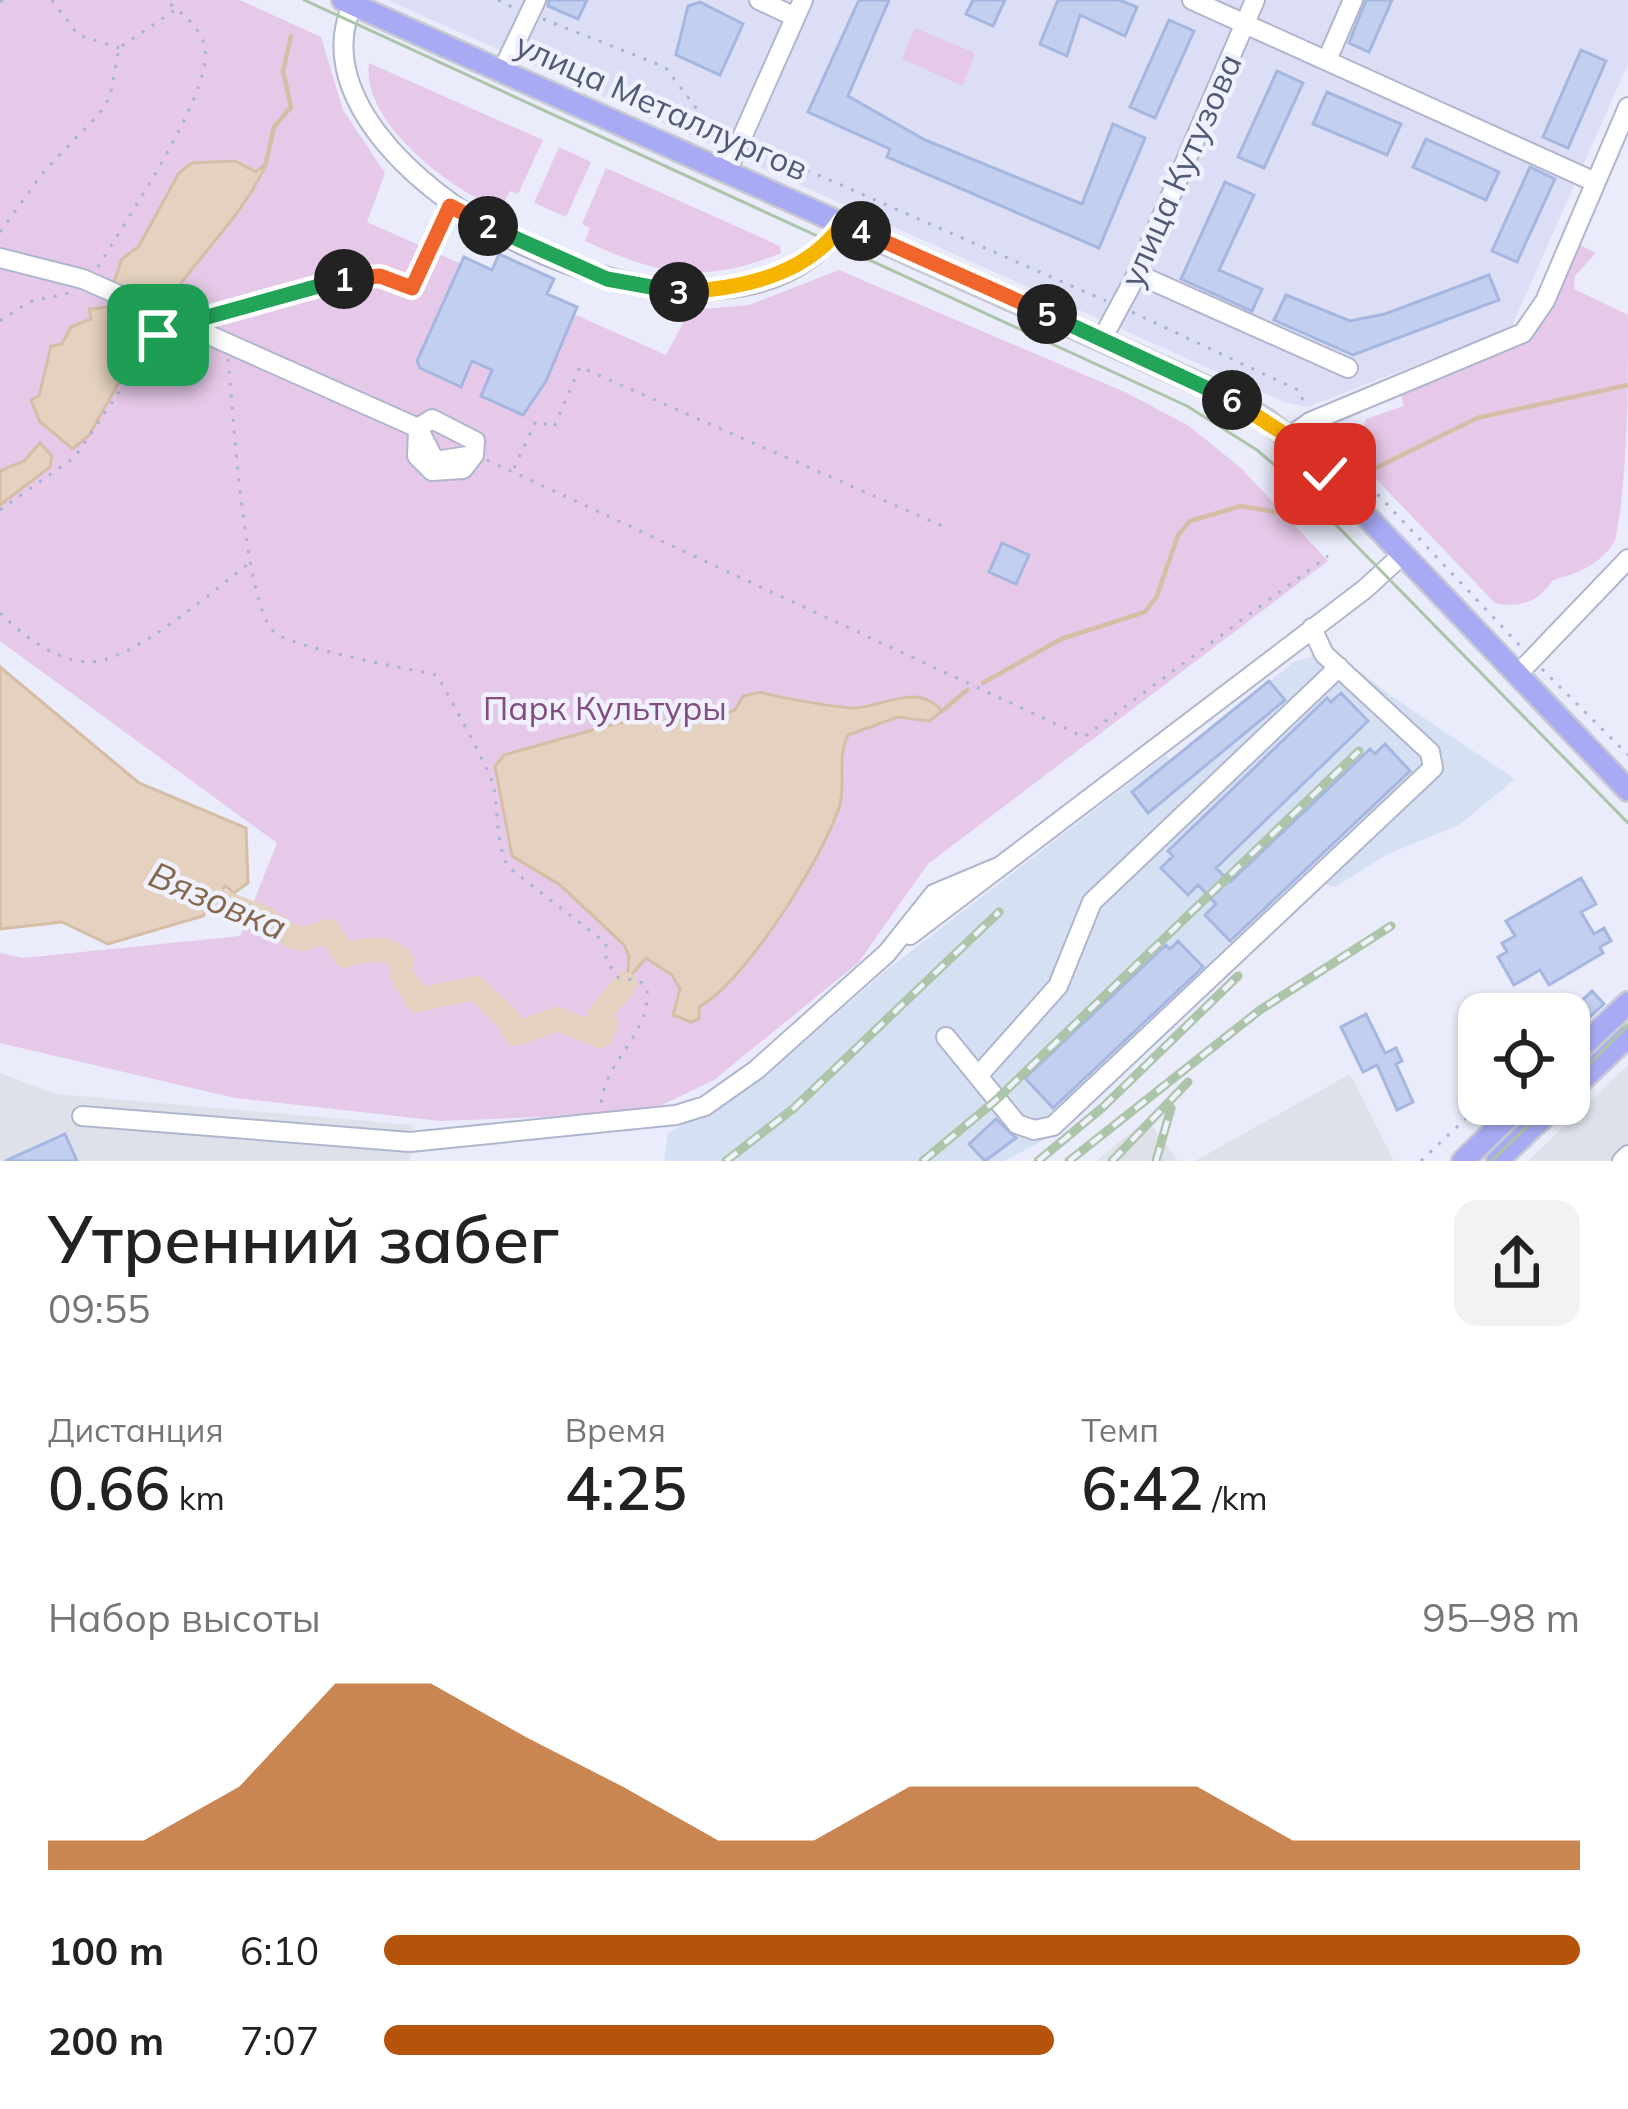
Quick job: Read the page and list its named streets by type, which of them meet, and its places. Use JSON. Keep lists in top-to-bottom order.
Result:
{
  "streets": {
    "main road": ["улица Металлургов"],
    "street": ["улица Кутузова"]
  },
  "crossings": [
    ["улица Металлургов", "улица Кутузова"]
  ],
  "water": ["Вязовка"],
  "parks": ["Парк Культуры"],
  "page": {
    "pins": [
      "2",
      "4",
      "1",
      "3",
      "5",
      "6"
    ],
    "heading": ["Утренний забег", "09:55"],
    "stats": [
      ["Дистанция", "0.66 km"],
      ["Время", "4:25"],
      ["Темп", "6:42 /km"]
    ],
    "chart": ["Набор высоты", "95–98 m"],
    "list": [
      {
        "name": "100 m",
        "note": "6:10"
      },
      {
        "name": "200 m",
        "note": "7:07"
      }
    ]
  }
}
